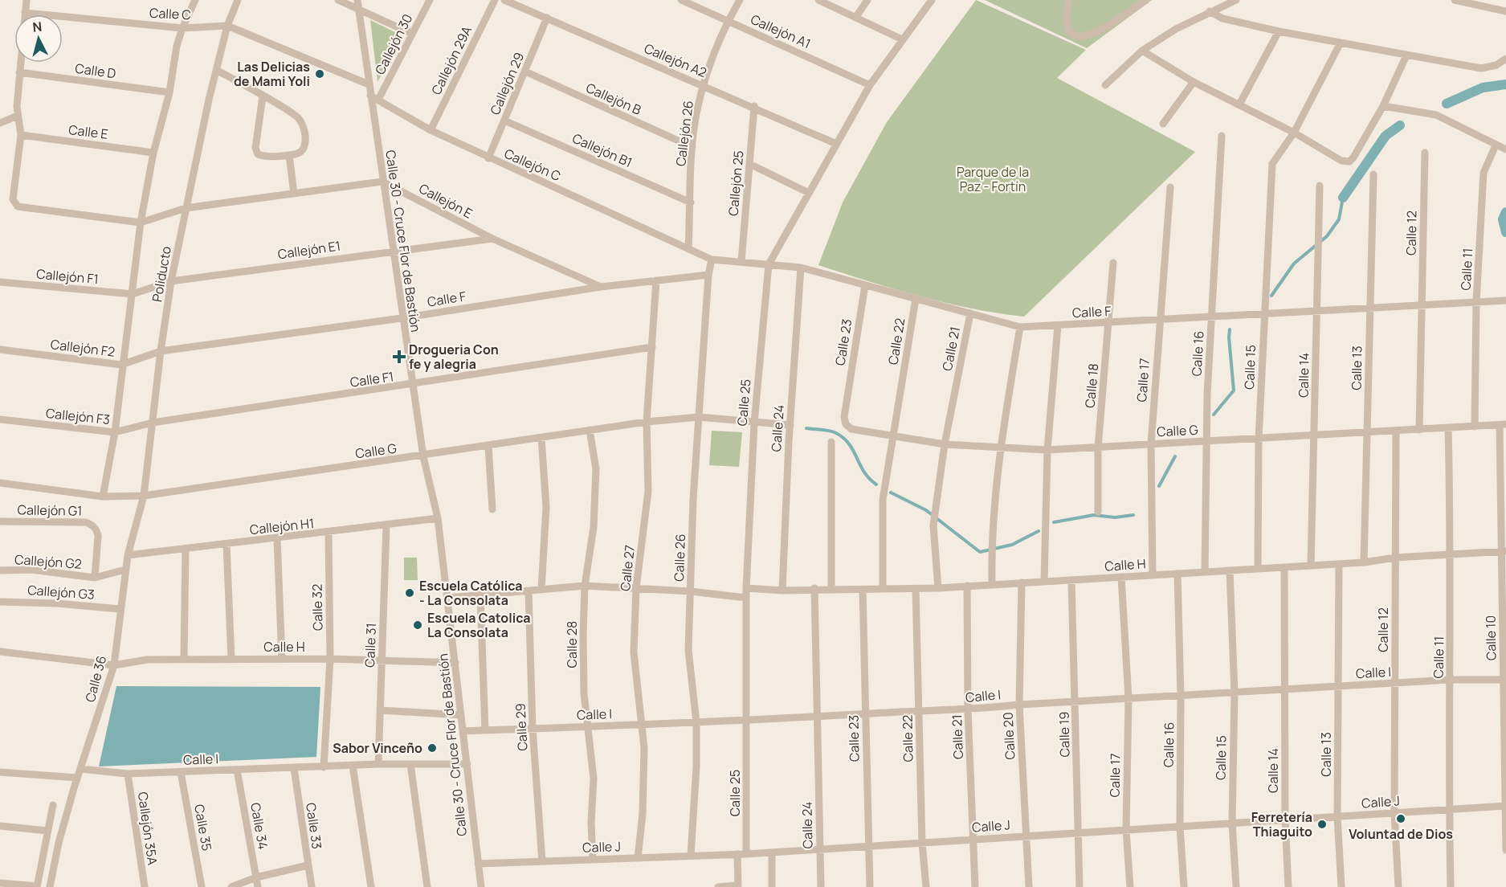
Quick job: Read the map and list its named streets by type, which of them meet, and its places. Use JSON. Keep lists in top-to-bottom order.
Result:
{
  "streets": {
    "street": [
      "Calle C",
      "Callejón A1",
      "Callejón 30",
      "Callejón 29A",
      "Callejón A2",
      "Calle D",
      "Callejón 29",
      "Callejón B",
      "Calle E",
      "Callejón 26",
      "Callejón B1",
      "Callejón C",
      "Callejón 25",
      "Callejón E",
      "Calle 12",
      "Calle 30 - Cruce Flor de Bastión",
      "Callejón E1",
      "Calle 11",
      "Poliducto",
      "Callejón F1",
      "Calle F",
      "Calle 22",
      "Calle 23",
      "Callejón F2",
      "Calle 21",
      "Calle 16",
      "Calle 15",
      "Calle 13",
      "Calle 14",
      "Calle F1",
      "Calle 17",
      "Calle 18",
      "Calle 25",
      "Callejón F3",
      "Calle 24",
      "Calle G",
      "Callejón G1",
      "Callejón H1",
      "Calle 26",
      "Callejón G2",
      "Calle H",
      "Calle 27",
      "Callejón G3",
      "Calle 32",
      "Calle 10",
      "Calle 28",
      "Calle 31",
      "Calle I",
      "Calle 36",
      "Calle 29",
      "Calle 19",
      "Calle 20",
      "Calle J",
      "Calle 34",
      "Calle 33",
      "Calle 35",
      "Callejón 35A"
    ]
  },
  "crossings": [
    ["Calle C", "Poliducto"],
    ["Callejón A1", "Callejón 26"],
    ["Callejón A1", "Calle 25"],
    ["Callejón 30", "Callejón C"],
    ["Callejón 29A", "Callejón C"],
    ["Callejón A2", "Callejón 29"],
    ["Callejón A2", "Callejón 26"],
    ["Callejón A2", "Callejón 25"],
    ["Callejón A2", "Calle 25"],
    ["Calle D", "Poliducto"],
    ["Callejón 29", "Callejón B"],
    ["Callejón 29", "Callejón B1"],
    ["Callejón 29", "Callejón C"],
    ["Callejón B", "Callejón 26"],
    ["Calle E", "Poliducto"],
    ["Callejón 26", "Callejón B1"],
    ["Callejón 26", "Callejón C"],
    ["Callejón 26", "Calle F"],
    ["Callejón C", "Calle 30 - Cruce Flor de Bastión"],
    ["Callejón C", "Calle F"],
    ["Callejón 25", "Calle F"],
    ["Callejón E", "Calle 30 - Cruce Flor de Bastión"],
    ["Callejón E", "Callejón E1"],
    ["Callejón E", "Calle F"],
    ["Calle 12", "Calle F"],
    ["Calle 12", "Calle G"],
    ["Calle 12", "Calle H"],
    ["Calle 12", "Calle I"],
    ["Calle 12", "Calle J"],
    ["Calle 30 - Cruce Flor de Bastión", "Callejón E1"],
    ["Calle 30 - Cruce Flor de Bastión", "Calle F"],
    ["Calle 30 - Cruce Flor de Bastión", "Calle F1"],
    ["Calle 30 - Cruce Flor de Bastión", "Calle G"],
    ["Calle 30 - Cruce Flor de Bastión", "Callejón H1"],
    ["Calle 30 - Cruce Flor de Bastión", "Calle H"],
    ["Calle 30 - Cruce Flor de Bastión", "Calle I"],
    ["Calle 30 - Cruce Flor de Bastión", "Calle J"],
    ["Callejón E1", "Poliducto"],
    ["Callejón E1", "Callejón F1"],
    ["Calle 11", "Calle F"],
    ["Calle 11", "Calle G"],
    ["Calle 11", "Calle H"],
    ["Calle 11", "Calle I"],
    ["Calle 11", "Calle J"],
    ["Poliducto", "Callejón F1"],
    ["Poliducto", "Calle F"],
    ["Poliducto", "Callejón F2"],
    ["Poliducto", "Calle F1"],
    ["Poliducto", "Callejón F3"],
    ["Poliducto", "Calle G"],
    ["Poliducto", "Callejón H1"],
    ["Poliducto", "Calle 36"],
    ["Calle F", "Calle 22"],
    ["Calle F", "Calle 23"],
    ["Calle F", "Callejón F2"],
    ["Calle F", "Calle 21"],
    ["Calle F", "Calle 16"],
    ["Calle F", "Calle 15"],
    ["Calle F", "Calle 13"],
    ["Calle F", "Calle 14"],
    ["Calle F", "Calle 17"],
    ["Calle F", "Calle 18"],
    ["Calle F", "Calle 25"],
    ["Calle F", "Calle 24"],
    ["Calle F", "Calle 26"],
    ["Calle F", "Calle 27"],
    ["Calle 22", "Calle G"],
    ["Calle 22", "Calle H"],
    ["Calle 22", "Calle I"],
    ["Calle 22", "Calle J"],
    ["Calle 23", "Calle G"],
    ["Calle 23", "Calle H"],
    ["Calle 23", "Calle I"],
    ["Calle 23", "Calle J"],
    ["Calle 21", "Calle G"],
    ["Calle 21", "Calle H"],
    ["Calle 21", "Calle I"],
    ["Calle 21", "Calle J"],
    ["Calle 16", "Calle G"],
    ["Calle 16", "Calle H"],
    ["Calle 16", "Calle I"],
    ["Calle 16", "Calle J"],
    ["Calle 15", "Calle G"],
    ["Calle 15", "Calle H"],
    ["Calle 15", "Calle I"],
    ["Calle 15", "Calle J"],
    ["Calle 13", "Calle G"],
    ["Calle 13", "Calle H"],
    ["Calle 13", "Calle I"],
    ["Calle 13", "Calle J"],
    ["Calle 14", "Calle G"],
    ["Calle 14", "Calle H"],
    ["Calle 14", "Calle I"],
    ["Calle 14", "Calle J"],
    ["Calle F1", "Callejón F3"],
    ["Calle F1", "Calle 27"],
    ["Calle 17", "Calle G"],
    ["Calle 17", "Calle H"],
    ["Calle 17", "Calle I"],
    ["Calle 17", "Calle J"],
    ["Calle 18", "Calle G"],
    ["Calle 25", "Calle G"],
    ["Calle 25", "Calle H"],
    ["Calle 25", "Calle I"],
    ["Calle 25", "Calle J"],
    ["Calle 24", "Calle G"],
    ["Calle 24", "Calle H"],
    ["Calle 24", "Calle I"],
    ["Calle 24", "Calle J"],
    ["Calle G", "Calle 26"],
    ["Calle G", "Calle 27"],
    ["Calle G", "Calle 10"],
    ["Calle G", "Calle 28"],
    ["Callejón G1", "Callejón G2"],
    ["Callejón H1", "Calle 32"],
    ["Callejón H1", "Calle 31"],
    ["Callejón H1", "Calle 36"],
    ["Calle 26", "Calle I"],
    ["Calle 26", "Calle J"],
    ["Calle H", "Calle 32"],
    ["Calle H", "Calle 10"],
    ["Calle H", "Calle 31"],
    ["Calle H", "Calle 36"],
    ["Calle H", "Calle 19"],
    ["Calle H", "Calle 20"],
    ["Calle 27", "Calle I"],
    ["Calle 27", "Calle J"],
    ["Callejón G3", "Calle 36"],
    ["Calle 32", "Calle I"],
    ["Calle 10", "Calle I"],
    ["Calle 10", "Calle J"],
    ["Calle 28", "Calle I"],
    ["Calle 28", "Calle J"],
    ["Calle 31", "Calle I"],
    ["Calle I", "Calle 36"],
    ["Calle I", "Calle 29"],
    ["Calle I", "Calle 19"],
    ["Calle I", "Calle 20"],
    ["Calle I", "Calle 34"],
    ["Calle I", "Calle 33"],
    ["Calle I", "Calle 35"],
    ["Calle I", "Callejón 35A"],
    ["Calle 29", "Calle J"],
    ["Calle 19", "Calle J"],
    ["Calle 20", "Calle J"]
  ],
  "parks": ["Parque de la Paz - Fortín"],
  "places": {
    "other": [
      "Las Delicias de Mami Yoli",
      "Escuela Católica - La Consolata",
      "Escuela Catolica La Consolata",
      "Sabor Vinceño",
      "Voluntad de Dios",
      "Ferretería Thiaguito"
    ],
    "health": ["Drogueria Con fe y alegria"]
  },
  "north": "top"
}
